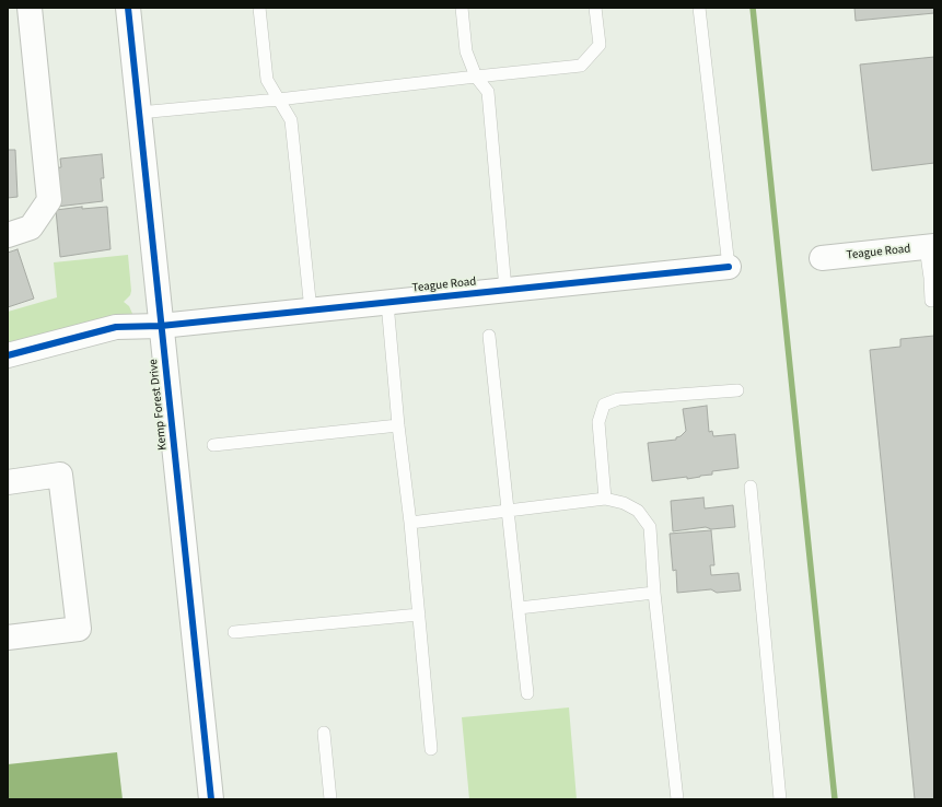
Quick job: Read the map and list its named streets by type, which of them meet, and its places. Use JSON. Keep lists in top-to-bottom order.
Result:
{
  "streets": {
    "street": ["Teague Road", "Kemp Forest Drive"]
  },
  "crossings": [
    ["Teague Road", "Kemp Forest Drive"]
  ]
}
